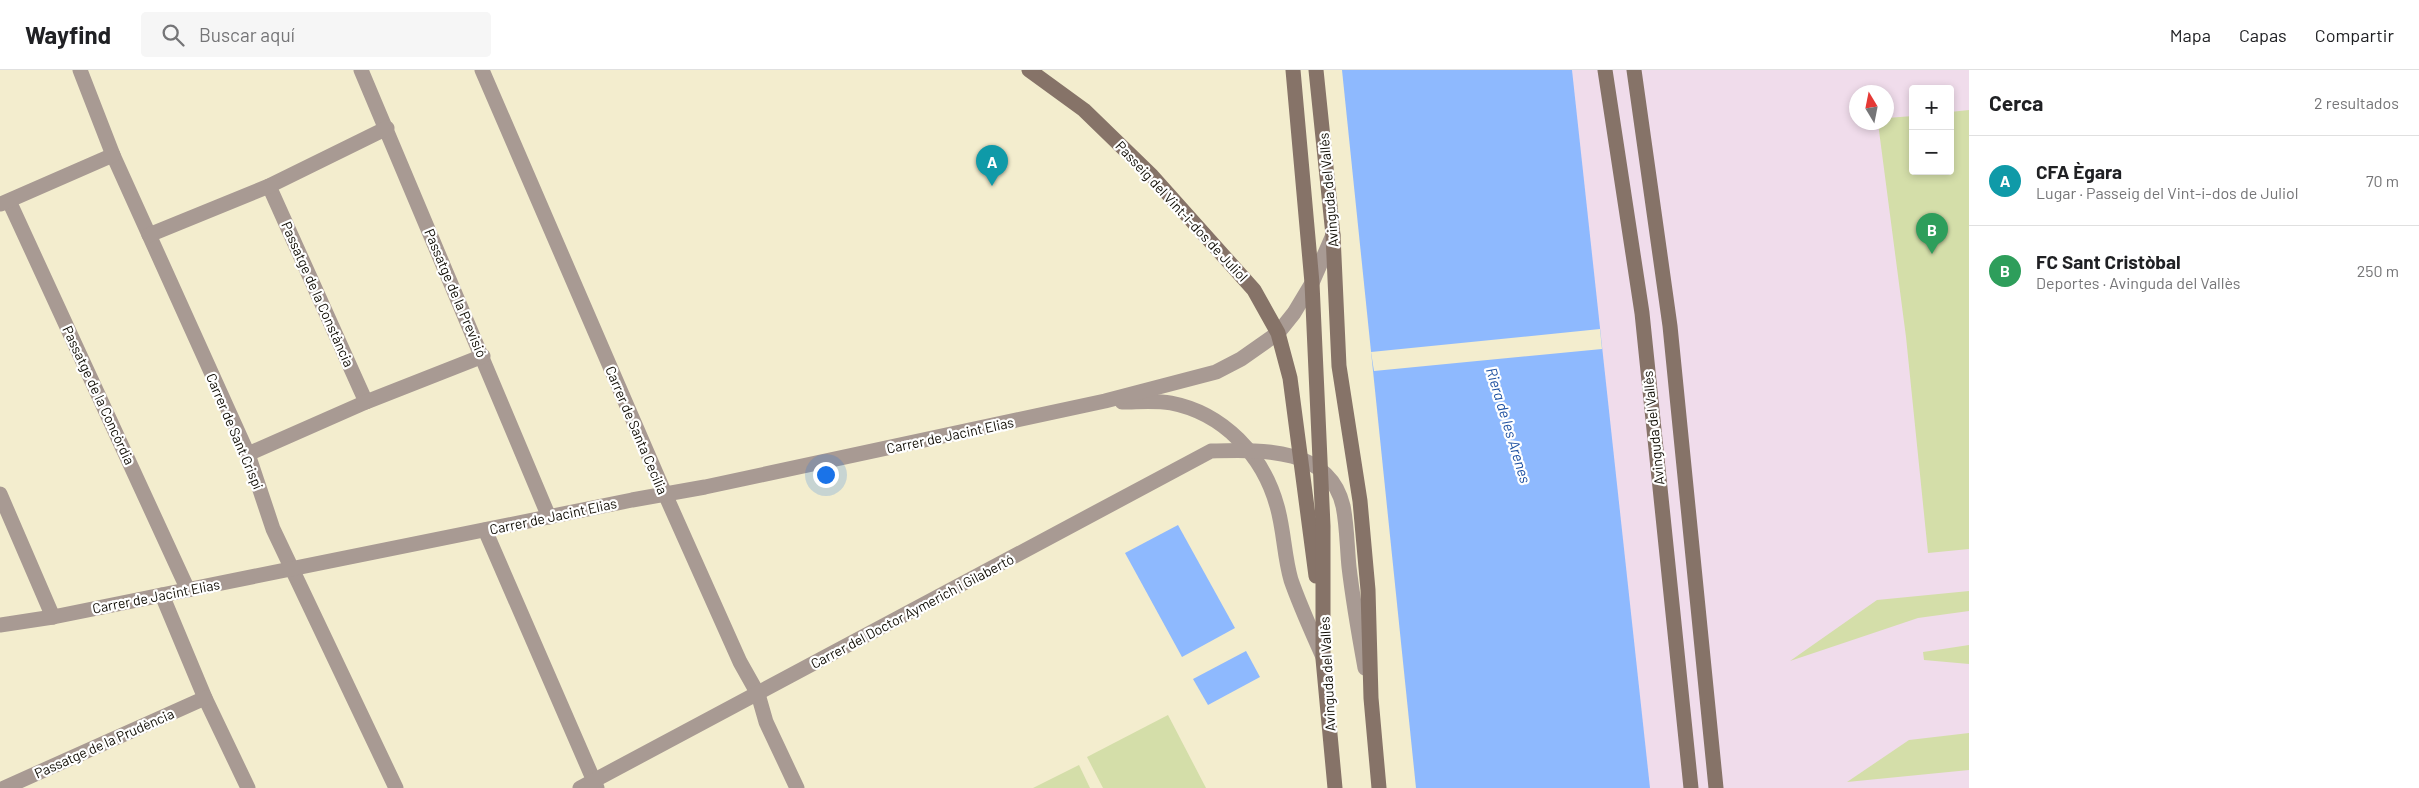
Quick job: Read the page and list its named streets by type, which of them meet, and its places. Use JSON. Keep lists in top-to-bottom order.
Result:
{
  "streets": {
    "main road": ["Avinguda del Vallès", "Passeig del Vint-i-dos de Juliol"],
    "street": [
      "Passatge de la Previsió",
      "Passatge de la Constància",
      "Passatge de la Concòrdia",
      "Carrer de Santa Cecilia",
      "Carrer de Sant Crispí",
      "Carrer de Jacint Elias",
      "Carrer del Doctor Aymerich i Gilabertó",
      "Passatge de la Prudència"
    ]
  },
  "crossings": [
    ["Avinguda del Vallès", "Passeig del Vint-i-dos de Juliol"],
    ["Avinguda del Vallès", "Carrer de Jacint Elias"],
    ["Avinguda del Vallès", "Carrer del Doctor Aymerich i Gilabertó"],
    ["Passeig del Vint-i-dos de Juliol", "Carrer de Jacint Elias"],
    ["Passatge de la Previsió", "Carrer de Jacint Elias"],
    ["Passatge de la Concòrdia", "Carrer de Jacint Elias"],
    ["Carrer de Santa Cecilia", "Carrer de Jacint Elias"],
    ["Carrer de Santa Cecilia", "Carrer del Doctor Aymerich i Gilabertó"],
    ["Carrer de Sant Crispí", "Carrer de Jacint Elias"],
    ["Carrer de Jacint Elias", "Carrer del Doctor Aymerich i Gilabertó"]
  ],
  "water": ["Riera de les Arenes"],
  "north": "top",
  "page": {
    "header": "Wayfind",
    "search": "Buscar aquí",
    "nav": ["Mapa", "Capas", "Compartir"],
    "heading": ["Cerca", "2 resultados"],
    "map_buttons": ["+", "−"],
    "list": [
      {
        "mark": "A",
        "name": "CFA Ègara",
        "note": "Lugar · Passeig del Vint-i-dos de Juliol",
        "value": "70 m"
      },
      {
        "mark": "B",
        "name": "FC Sant Cristòbal",
        "note": "Deportes · Avinguda del Vallès",
        "value": "250 m"
      }
    ],
    "pins": ["A", "B"]
  }
}
